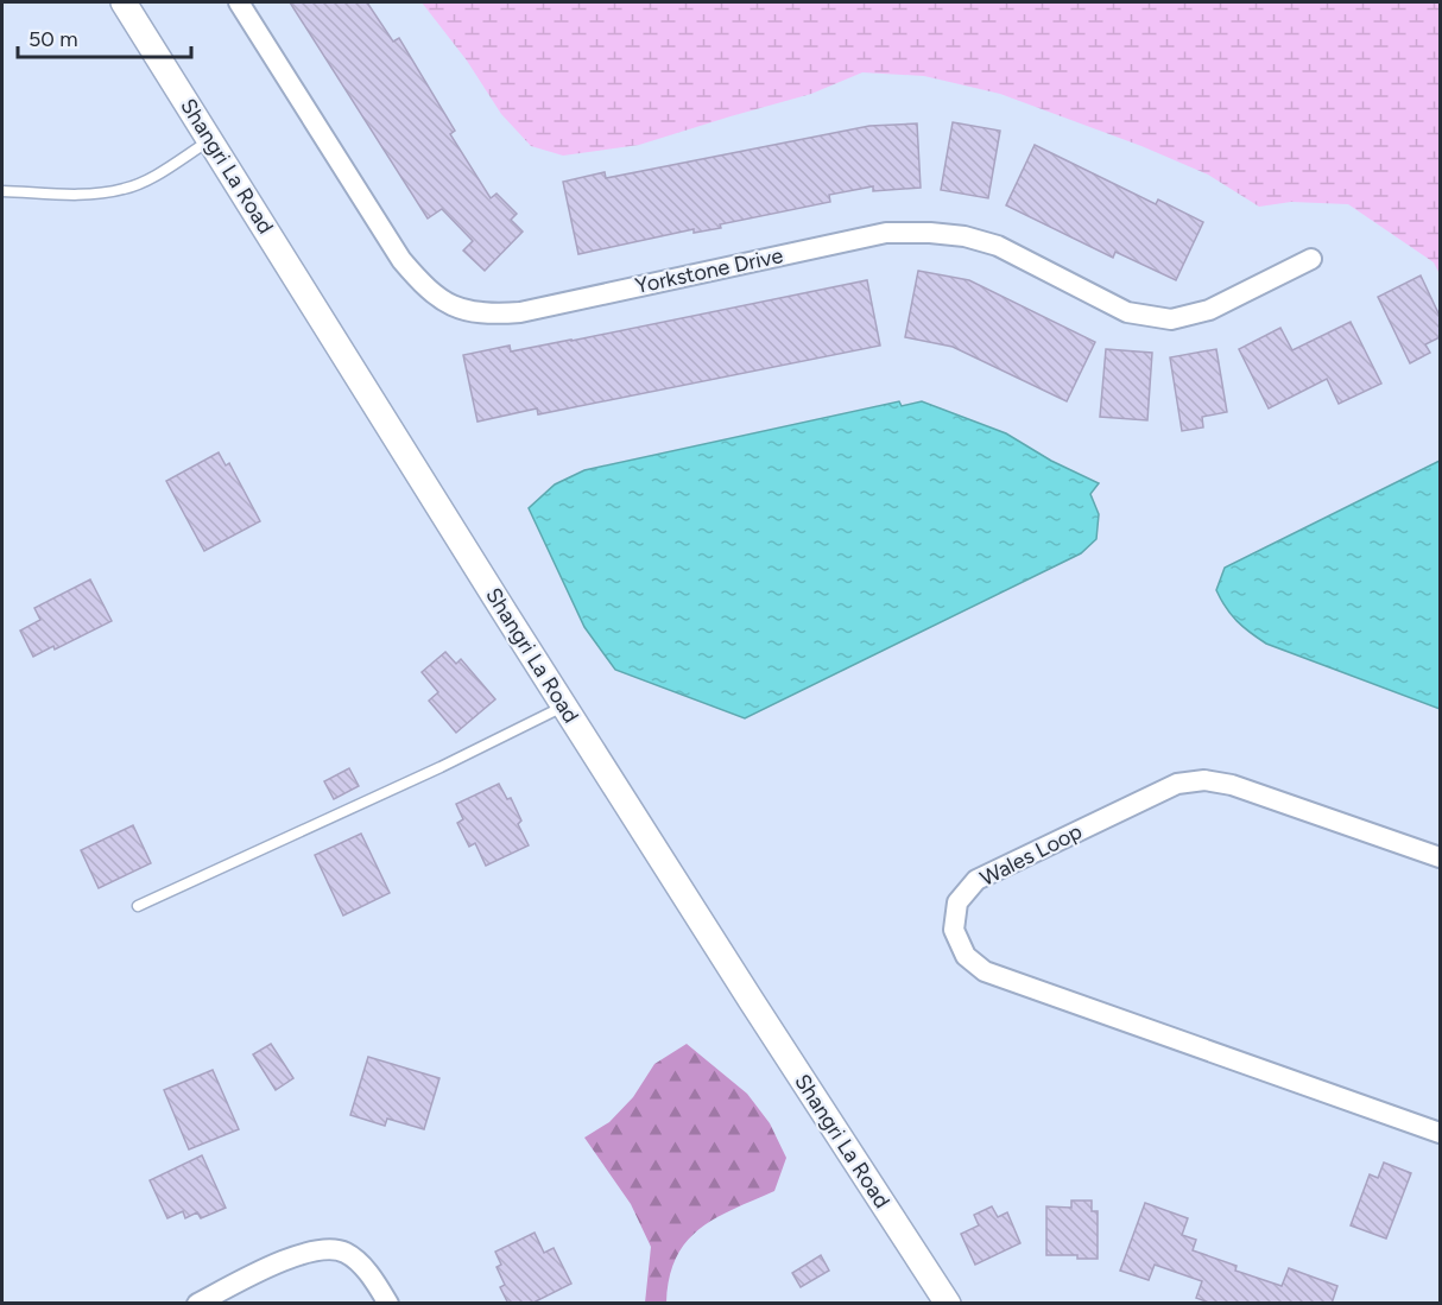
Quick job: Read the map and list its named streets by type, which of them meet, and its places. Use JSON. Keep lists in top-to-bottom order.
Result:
{
  "streets": {
    "street": ["Shangri La Road", "Yorkstone Drive", "Wales Loop"]
  },
  "scale_bar": "50 m"
}
